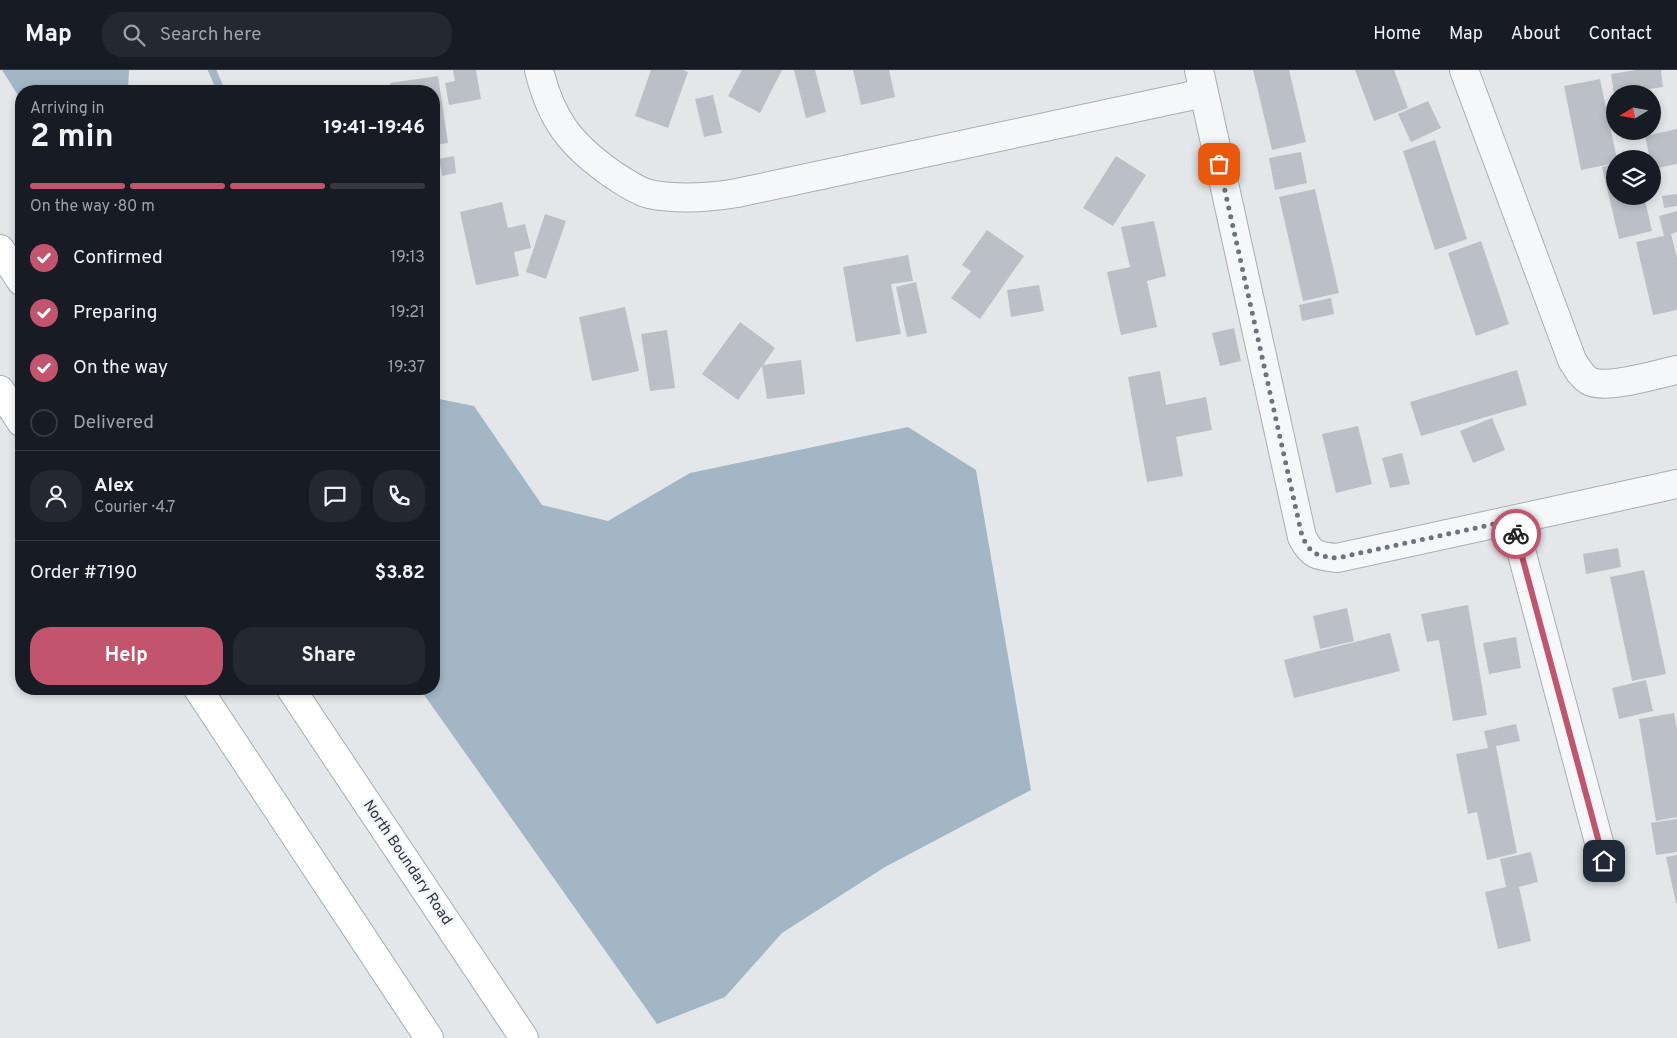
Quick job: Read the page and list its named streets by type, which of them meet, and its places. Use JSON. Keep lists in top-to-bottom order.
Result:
{
  "streets": {
    "main road": ["North Boundary Road"]
  },
  "north": "left",
  "page": {
    "header": "Map",
    "search": "Search here",
    "nav": [
      "Home",
      "Map",
      "About",
      "Contact"
    ],
    "heading": ["2 min", "Arriving in", "19:41–19:46"],
    "panel": [
      "Alex",
      "Courier · 4.7",
      "Order #7190",
      "$3.82"
    ],
    "bar": "On the way · 80 m",
    "list": [
      ["Confirmed", "19:13"],
      ["Preparing", "19:21"],
      ["On the way", "19:37"],
      "Delivered"
    ],
    "buttons": ["Help", "Share"]
  }
}
